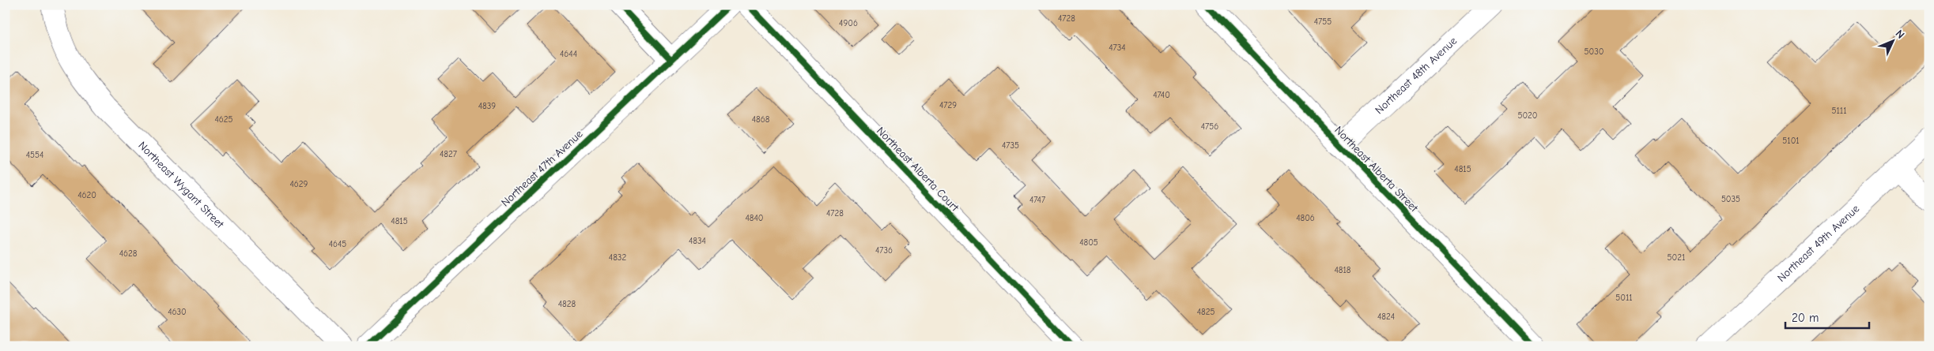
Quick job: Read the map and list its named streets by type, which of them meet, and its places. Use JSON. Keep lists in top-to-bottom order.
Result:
{
  "streets": {
    "street": [
      "Northeast 48th Avenue",
      "Northeast 47th Avenue",
      "Northeast Alberta Court",
      "Northeast Alberta Street",
      "Northeast Wygant Street",
      "Northeast 49th Avenue"
    ]
  },
  "crossings": [
    ["Northeast 48th Avenue", "Northeast Alberta Street"]
  ],
  "house_numbers": [
    "4728",
    "4755",
    "4906",
    "4734",
    "5030",
    "4644",
    "4740",
    "4729",
    "4839",
    "5111",
    "5020",
    "4625",
    "4868",
    "4756",
    "5101",
    "4735",
    "4827",
    "4554",
    "4815",
    "4629",
    "4620",
    "5035",
    "4747",
    "4728",
    "4840",
    "4806",
    "4815",
    "4834",
    "4805",
    "4645",
    "4736",
    "4628",
    "4832",
    "5021",
    "4818",
    "5011",
    "4828",
    "4630",
    "4825",
    "4824"
  ],
  "scale_bar": "20 m",
  "north": "top right"
}
